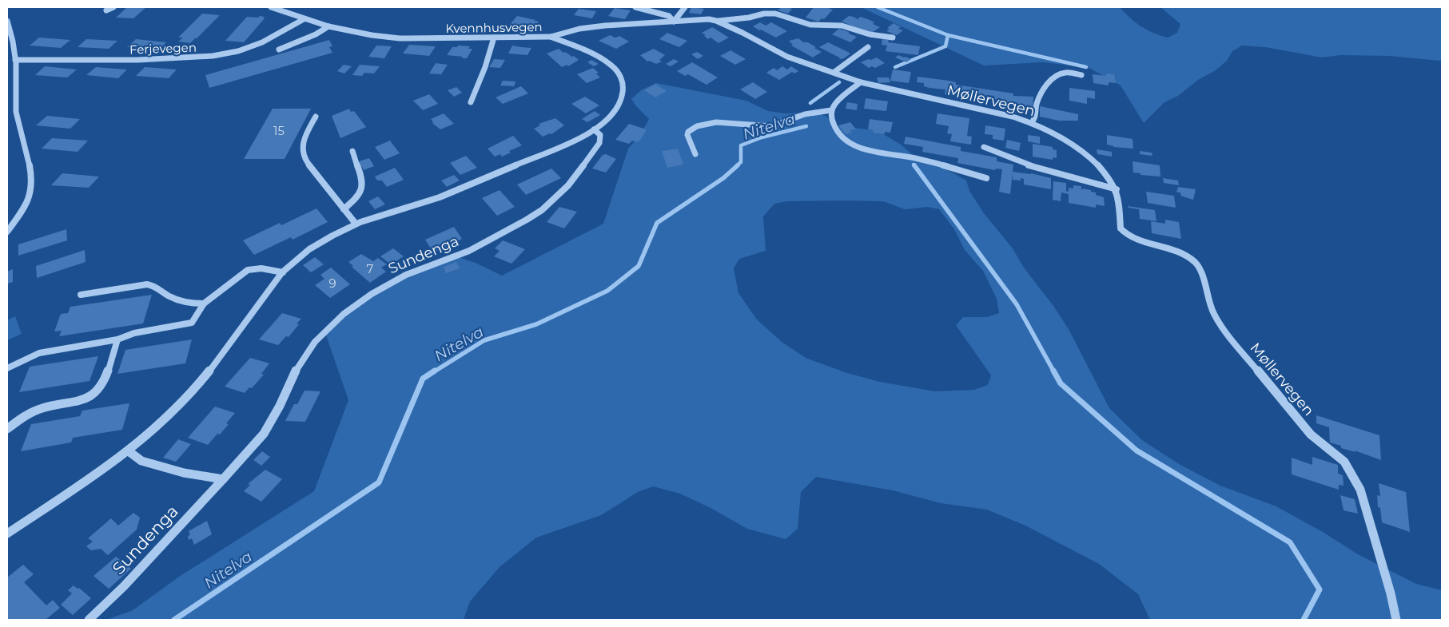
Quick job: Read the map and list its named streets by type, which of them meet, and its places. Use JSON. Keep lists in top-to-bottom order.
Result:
{
  "streets": {
    "street": [
      "Kvennhusvegen",
      "Ferjevegen",
      "Møllervegen",
      "Sundenga"
    ]
  },
  "crossings": [
    ["Kvennhusvegen", "Ferjevegen"],
    ["Kvennhusvegen", "Møllervegen"]
  ],
  "water": ["Nitelva"],
  "house_numbers": ["15", "7", "9"]
}
